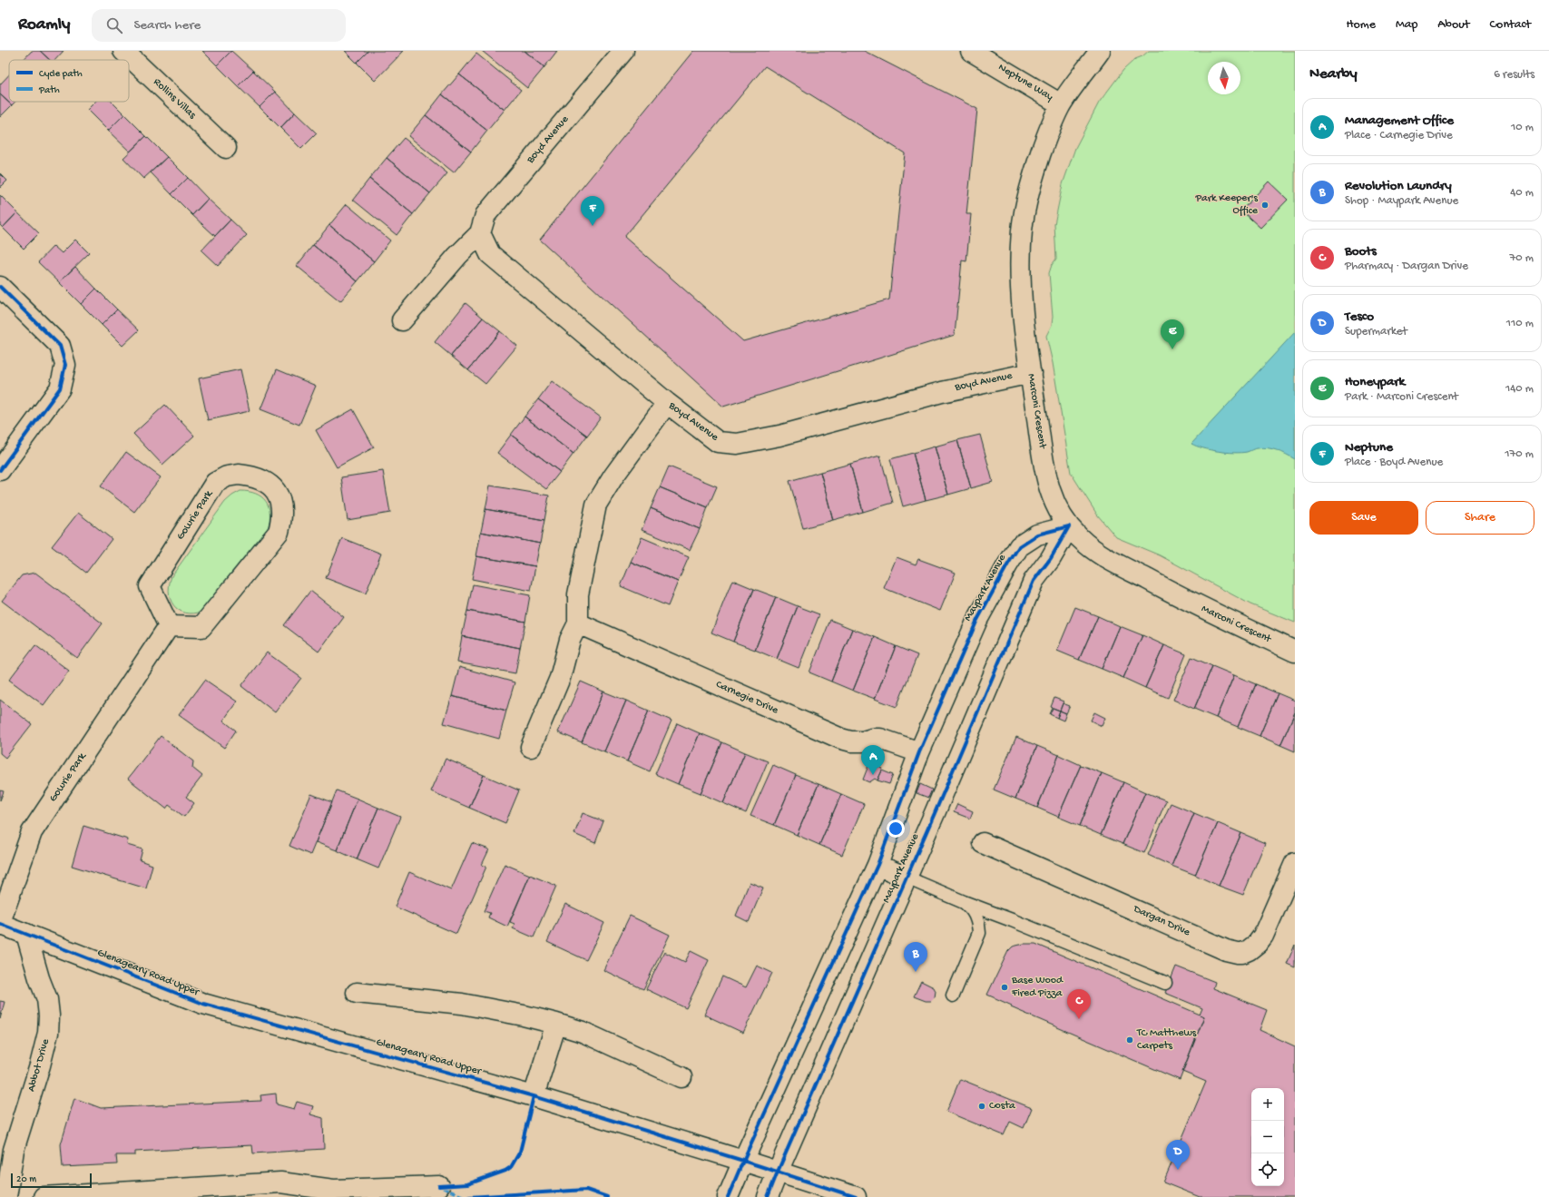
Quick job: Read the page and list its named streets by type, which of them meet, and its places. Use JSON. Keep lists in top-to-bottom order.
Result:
{
  "streets": {
    "street": [
      "Neptune Way",
      "Rollins Villas",
      "Boyd Avenue",
      "Marconi Crescent",
      "Gowrie Park",
      "Maypark Avenue",
      "Carnegie Drive",
      "Dargan Drive",
      "Glenageary Road Upper",
      "Abbot Drive"
    ]
  },
  "crossings": [
    ["Neptune Way", "Marconi Crescent"],
    ["Boyd Avenue", "Marconi Crescent"],
    ["Marconi Crescent", "Maypark Avenue"],
    ["Gowrie Park", "Glenageary Road Upper"],
    ["Maypark Avenue", "Carnegie Drive"],
    ["Maypark Avenue", "Glenageary Road Upper"],
    ["Glenageary Road Upper", "Abbot Drive"]
  ],
  "places": [
    "Park Keeper's Office",
    "Base Wood Fired Pizza",
    "TC Matthews Carpets",
    "Costa"
  ],
  "legend": ["Cycle path", "Path"],
  "scale_bar": "20 m",
  "north": "bottom",
  "page": {
    "header": "Roamly",
    "search": "Search here",
    "nav": [
      "Home",
      "Map",
      "About",
      "Contact"
    ],
    "heading": ["Nearby", "6 results"],
    "list": [
      {
        "mark": "A",
        "name": "Management Office",
        "note": "Place · Carnegie Drive",
        "value": "10 m"
      },
      {
        "mark": "B",
        "name": "Revolution Laundry",
        "note": "Shop · Maypark Avenue",
        "value": "40 m"
      },
      {
        "mark": "C",
        "name": "Boots",
        "note": "Pharmacy · Dargan Drive",
        "value": "70 m"
      },
      {
        "mark": "D",
        "name": "Tesco",
        "note": "Supermarket",
        "value": "110 m"
      },
      {
        "mark": "E",
        "name": "Honeypark",
        "note": "Park · Marconi Crescent",
        "value": "140 m"
      },
      {
        "mark": "F",
        "name": "Neptune",
        "note": "Place · Boyd Avenue",
        "value": "170 m"
      }
    ],
    "pins": [
      "F",
      "E",
      "A",
      "B",
      "C",
      "D"
    ],
    "buttons": ["Save", "Share"],
    "map_buttons": ["+", "−"],
    "scale": "20 m"
  }
}
